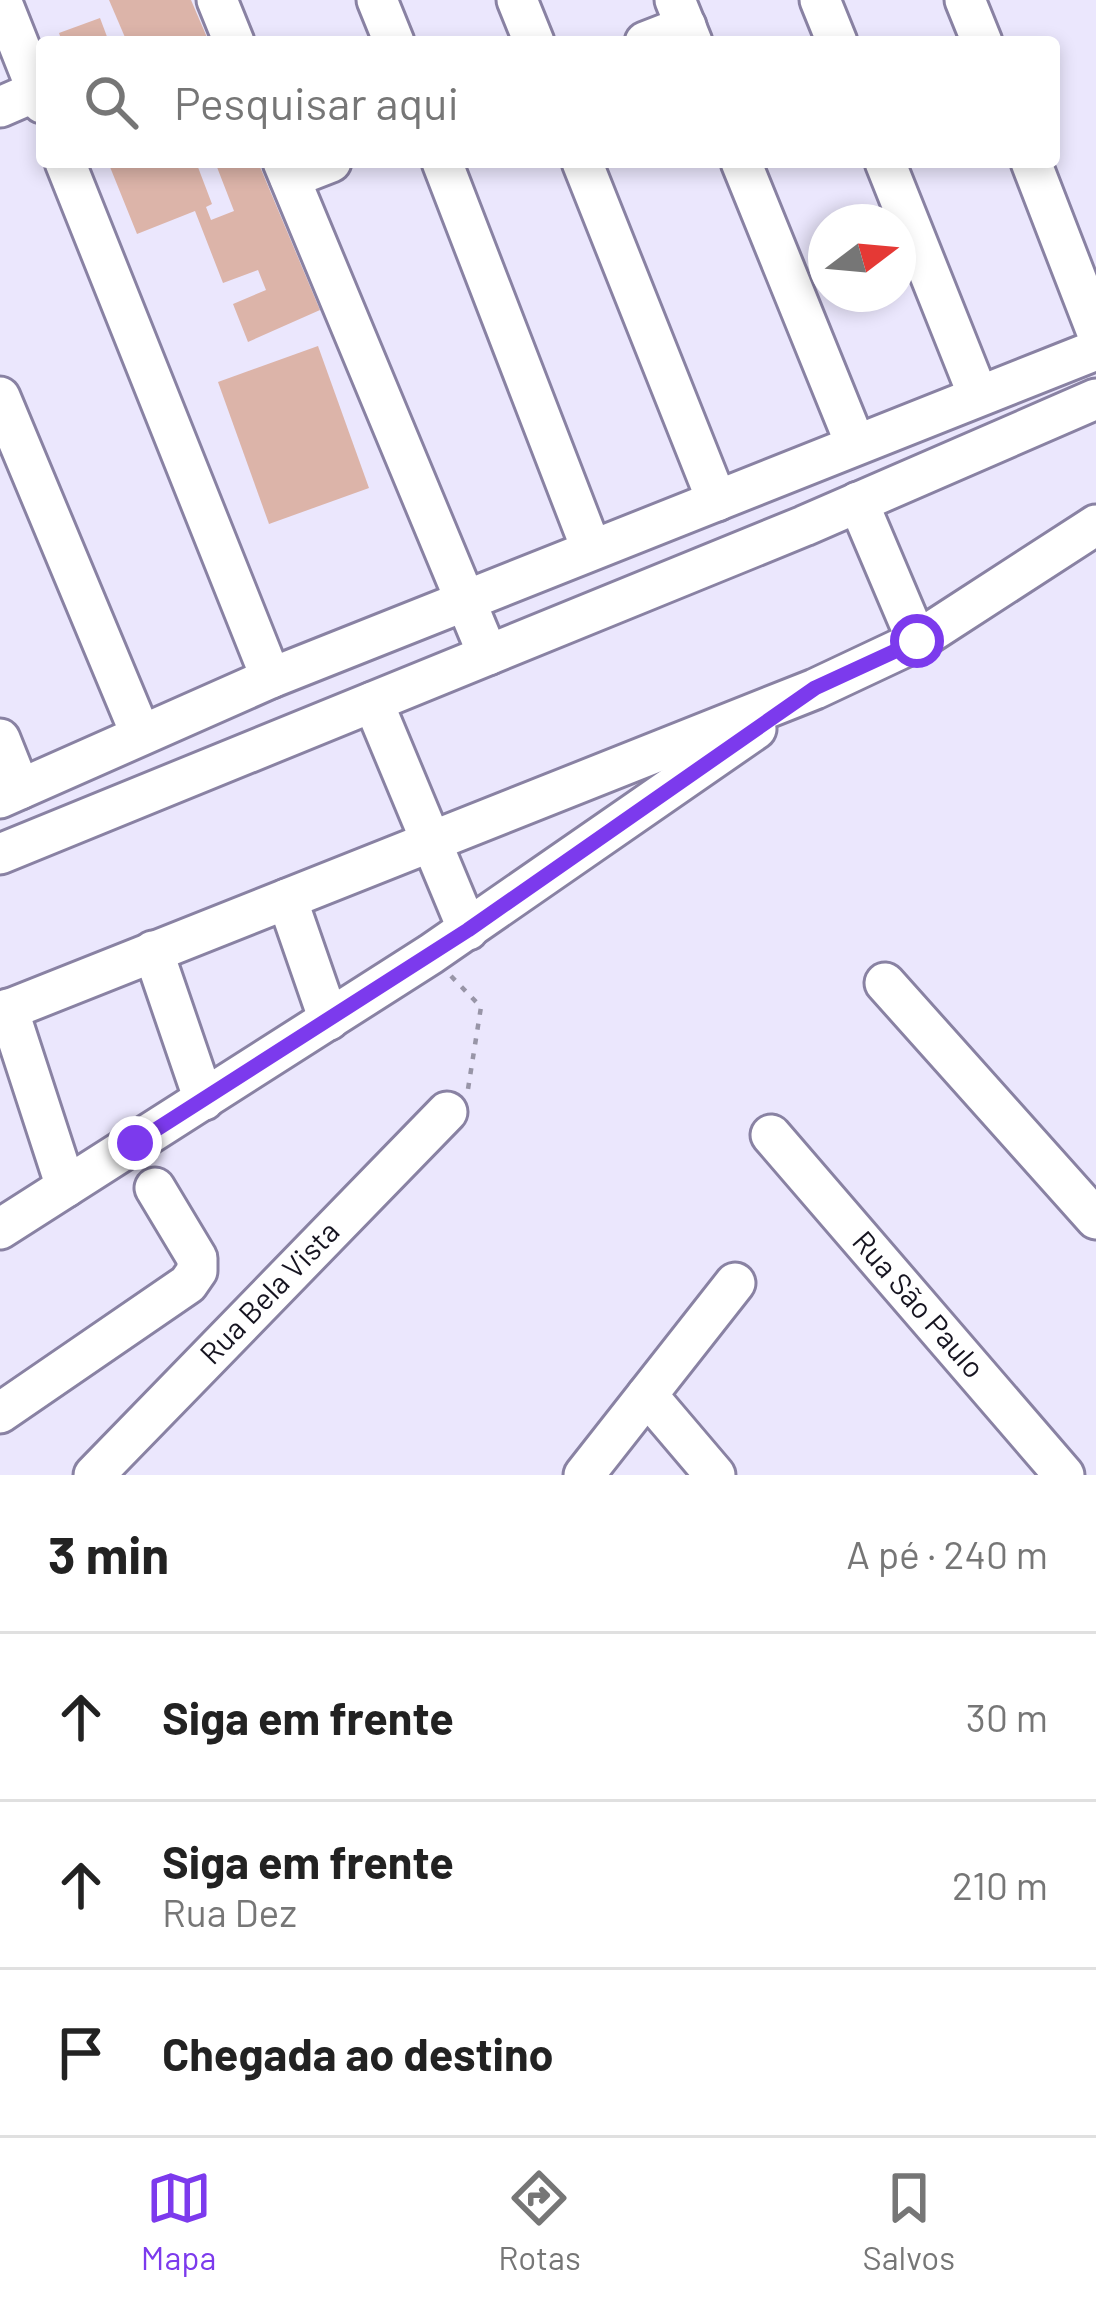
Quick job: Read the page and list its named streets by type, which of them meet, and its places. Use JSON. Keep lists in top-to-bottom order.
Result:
{
  "streets": {
    "street": ["Rua Bela Vista", "Rua São Paulo"]
  },
  "north": "right",
  "page": {
    "search": "Pesquisar aqui",
    "heading": ["3 min", "A pé · 240 m"],
    "list": [
      ["Siga em frente", "30 m"],
      ["Siga em frente", "Rua Dez", "210 m"],
      "Chegada ao destino"
    ],
    "nav": ["Mapa", "Rotas", "Salvos"]
  }
}
